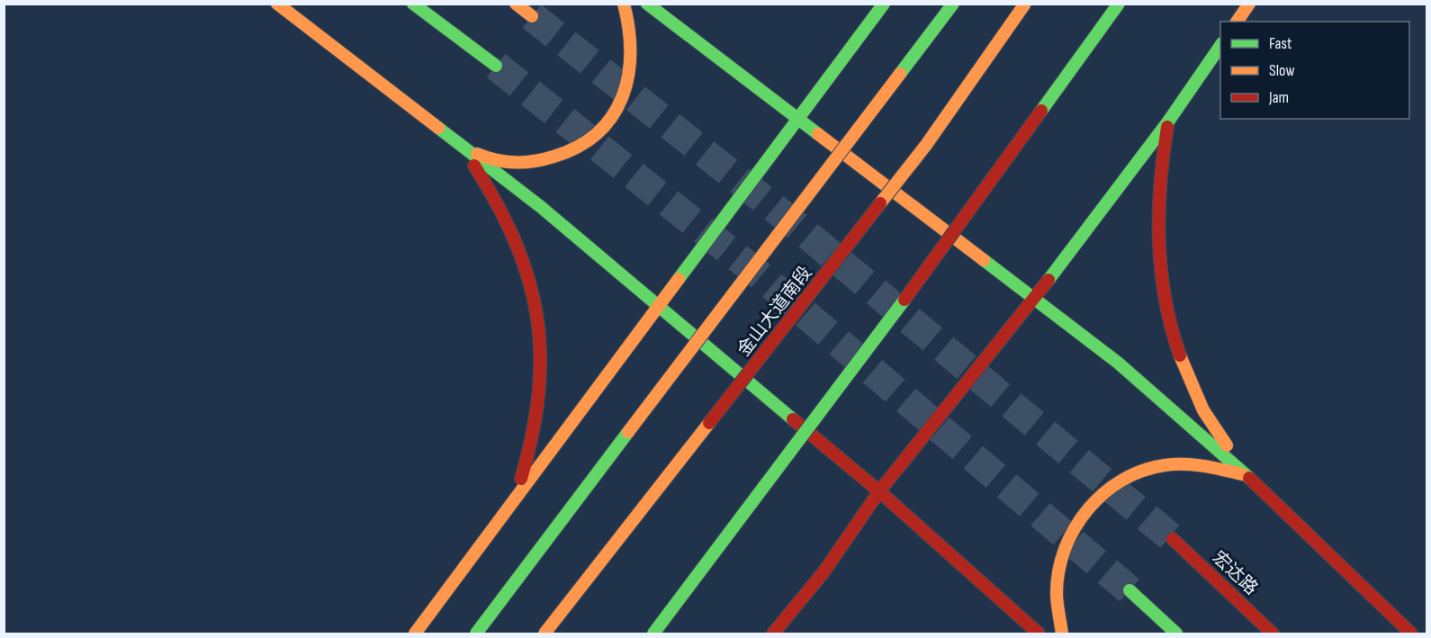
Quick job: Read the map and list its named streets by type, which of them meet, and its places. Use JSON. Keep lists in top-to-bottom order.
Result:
{
  "streets": {
    "main road": ["金山大道南段", "宏达路"]
  },
  "legend": ["Fast", "Slow", "Jam"]
}
